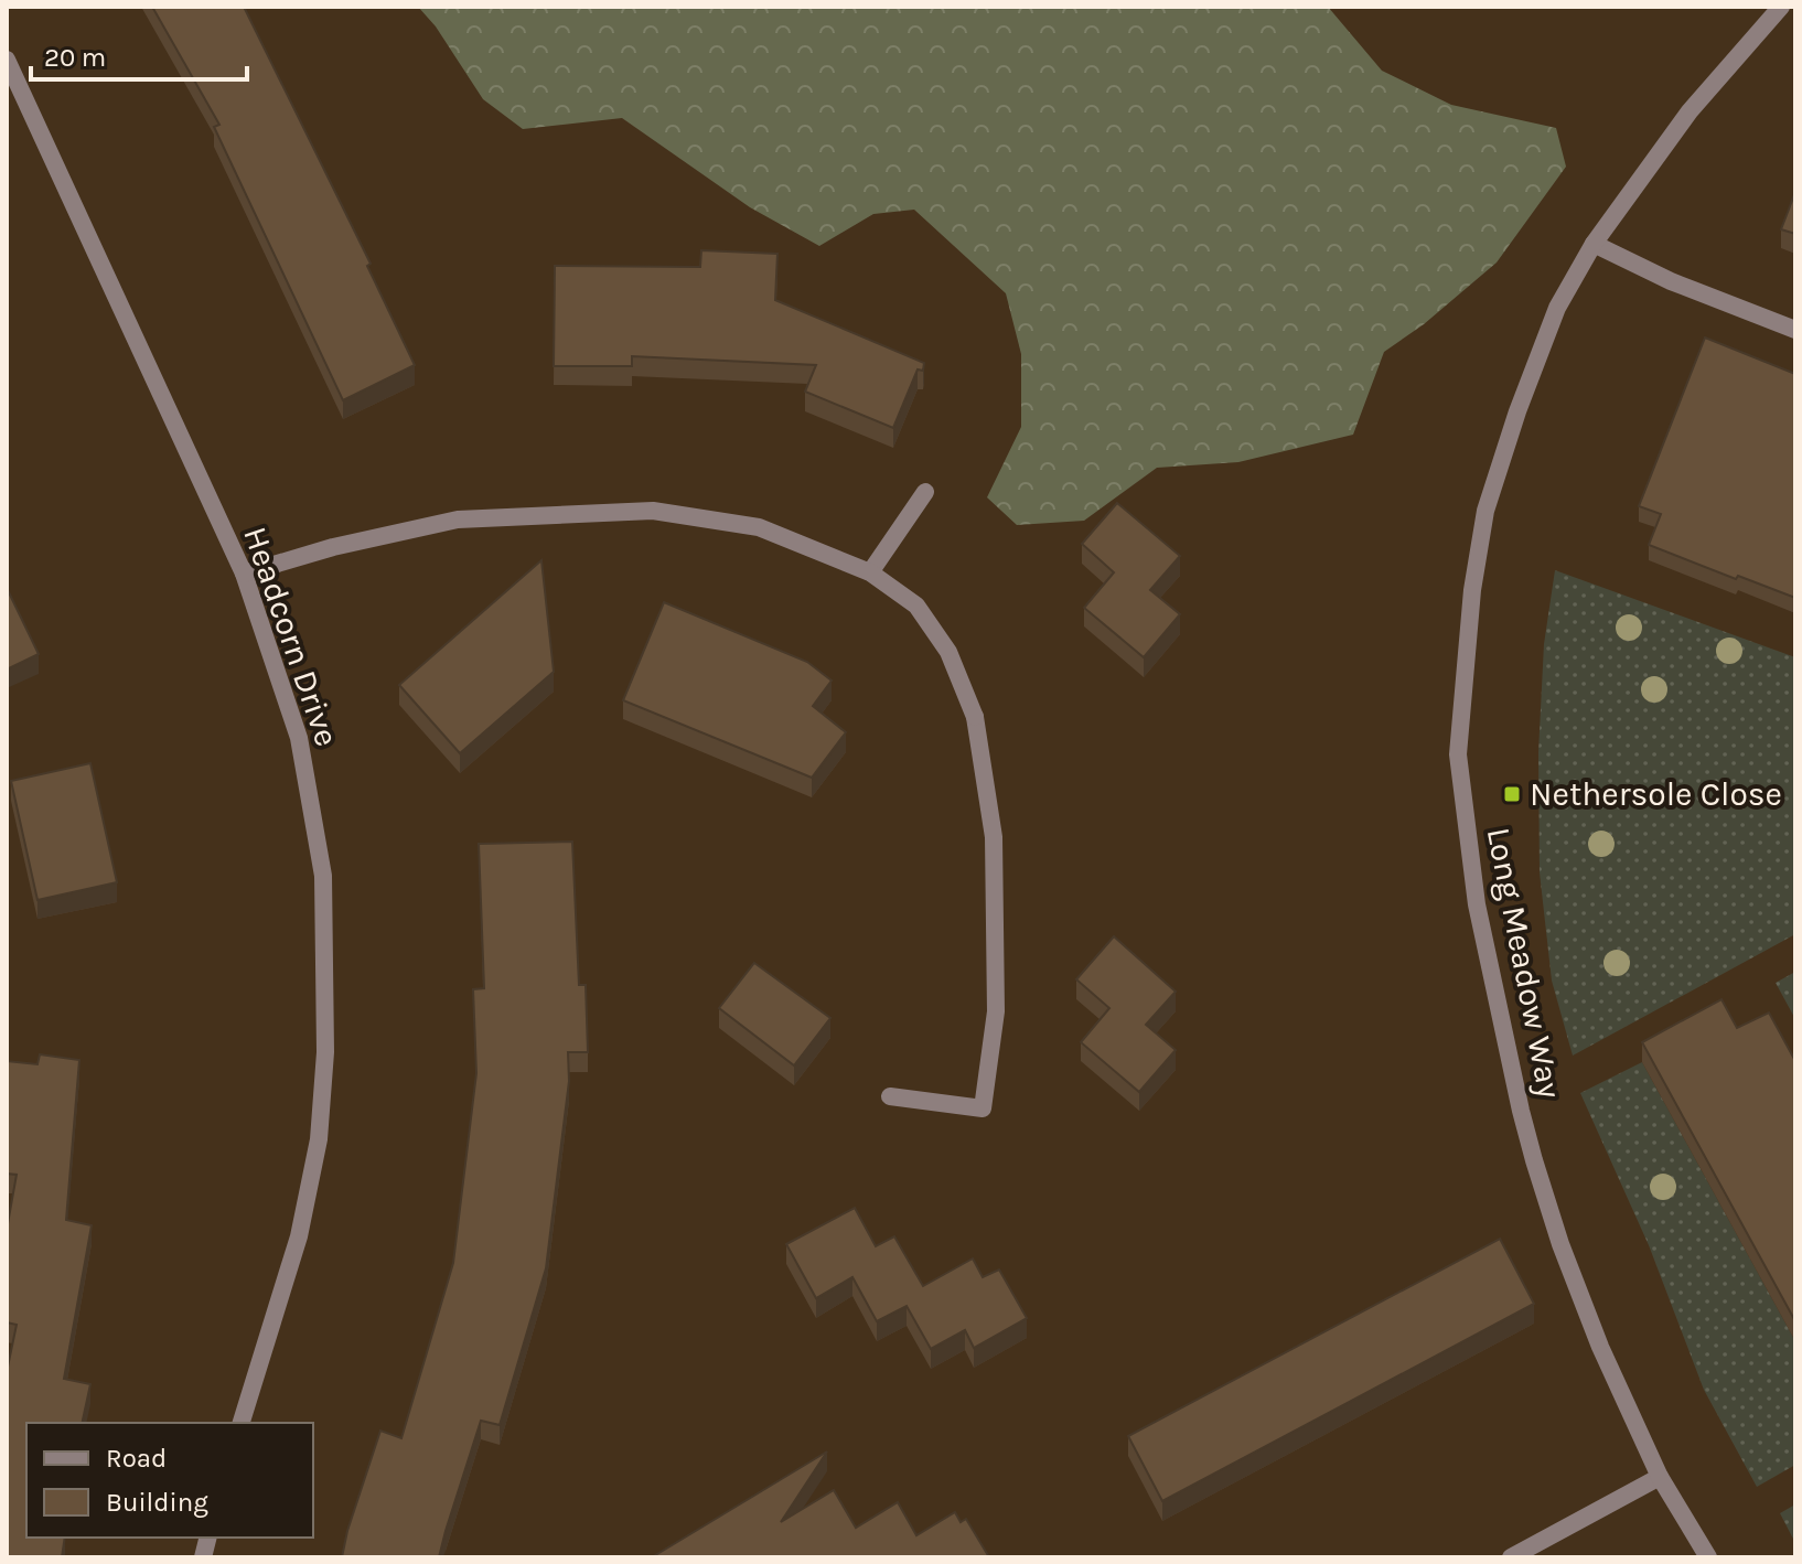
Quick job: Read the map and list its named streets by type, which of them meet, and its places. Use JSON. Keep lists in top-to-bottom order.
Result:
{
  "streets": {
    "street": ["Headcorn Drive", "Long Meadow Way"]
  },
  "places": {
    "transit": ["Nethersole Close"]
  },
  "legend": ["Road", "Building"],
  "scale_bar": "20 m"
}
